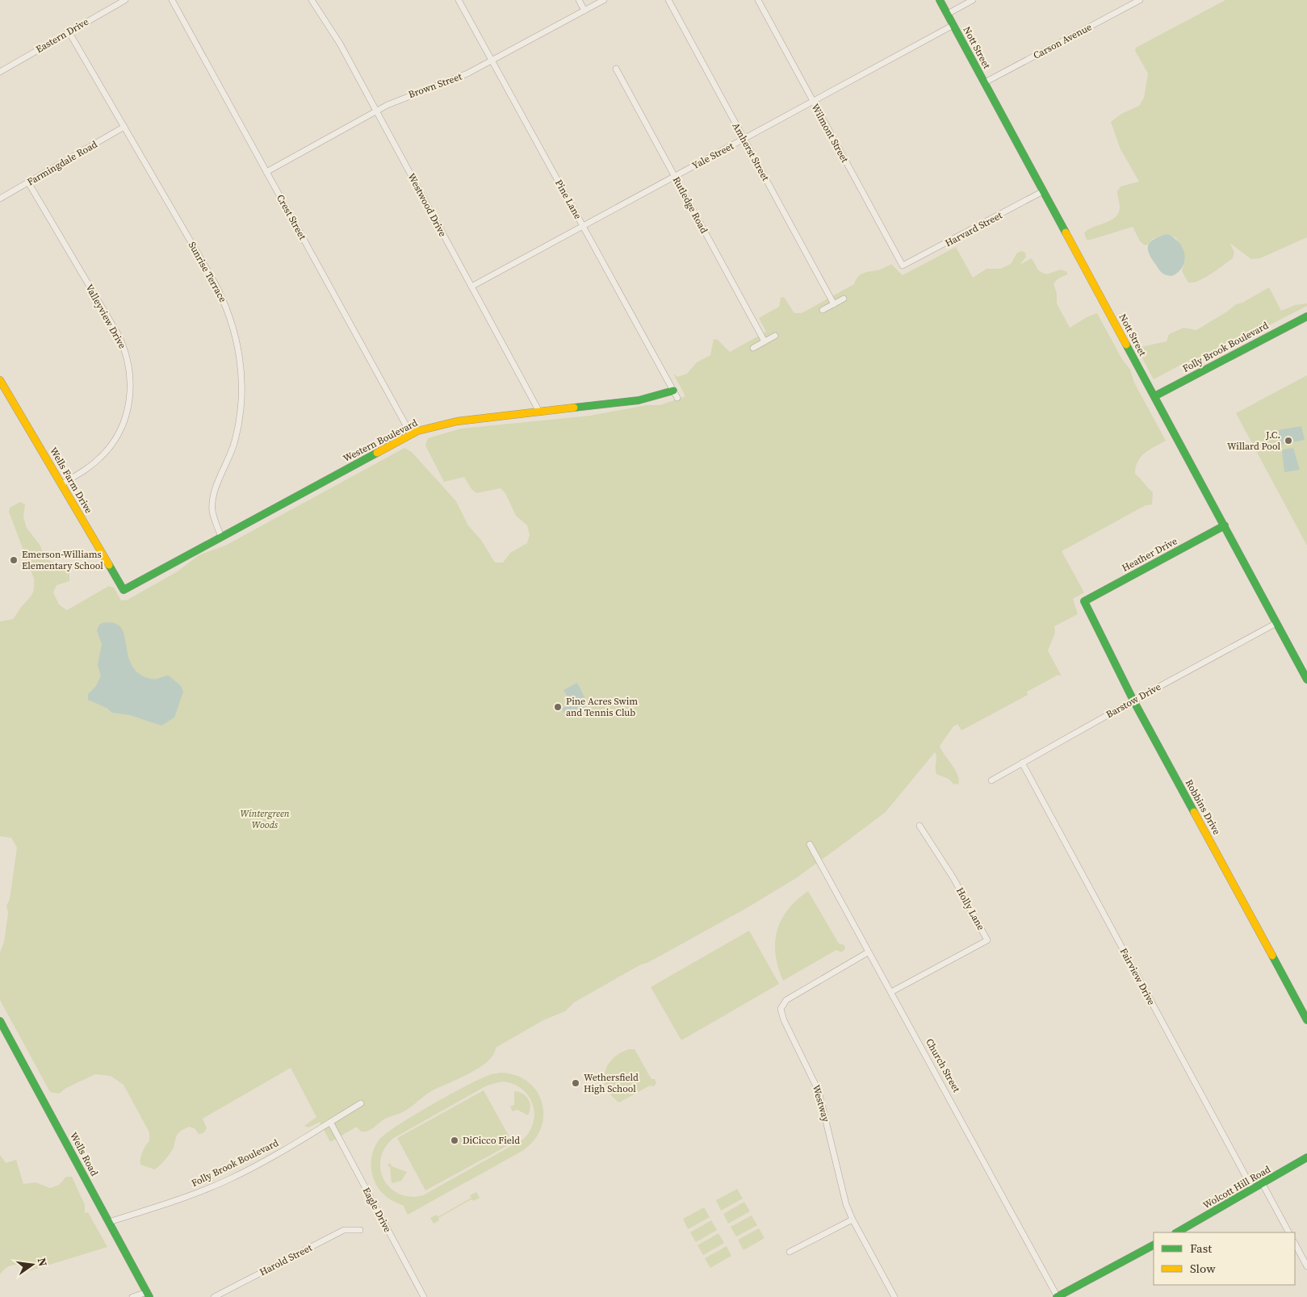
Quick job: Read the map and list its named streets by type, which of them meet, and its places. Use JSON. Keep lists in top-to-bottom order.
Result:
{
  "streets": {
    "street": [
      "Eastern Drive",
      "Carson Avenue",
      "Nott Street",
      "Brown Street",
      "Wilmont Street",
      "Amherst Street",
      "Yale Street",
      "Farmingdale Road",
      "Pine Lane",
      "Westwood Drive",
      "Rutledge Road",
      "Crest Street",
      "Harvard Street",
      "Sunrise Terrace",
      "Valleyview Drive",
      "Folly Brook Boulevard",
      "Western Boulevard",
      "Wells Farm Drive",
      "Heather Drive",
      "Barstow Drive",
      "Robbins Drive",
      "Holly Lane",
      "Fairview Drive",
      "Church Street",
      "Westway",
      "Wells Road",
      "Wolcott Hill Road",
      "Eagle Drive",
      "Harold Street"
    ]
  },
  "crossings": [
    ["Eastern Drive", "Sunrise Terrace"],
    ["Carson Avenue", "Nott Street"],
    ["Nott Street", "Yale Street"],
    ["Nott Street", "Harvard Street"],
    ["Nott Street", "Folly Brook Boulevard"],
    ["Nott Street", "Heather Drive"],
    ["Nott Street", "Barstow Drive"],
    ["Brown Street", "Pine Lane"],
    ["Brown Street", "Westwood Drive"],
    ["Brown Street", "Crest Street"],
    ["Wilmont Street", "Yale Street"],
    ["Wilmont Street", "Harvard Street"],
    ["Amherst Street", "Yale Street"],
    ["Yale Street", "Pine Lane"],
    ["Yale Street", "Westwood Drive"],
    ["Yale Street", "Rutledge Road"],
    ["Farmingdale Road", "Sunrise Terrace"],
    ["Farmingdale Road", "Valleyview Drive"],
    ["Pine Lane", "Western Boulevard"],
    ["Westwood Drive", "Western Boulevard"],
    ["Crest Street", "Western Boulevard"],
    ["Sunrise Terrace", "Western Boulevard"],
    ["Valleyview Drive", "Wells Farm Drive"],
    ["Folly Brook Boulevard", "Wells Road"],
    ["Folly Brook Boulevard", "Eagle Drive"],
    ["Western Boulevard", "Wells Farm Drive"],
    ["Heather Drive", "Robbins Drive"],
    ["Barstow Drive", "Robbins Drive"],
    ["Barstow Drive", "Fairview Drive"],
    ["Holly Lane", "Church Street"],
    ["Fairview Drive", "Wolcott Hill Road"],
    ["Church Street", "Westway"]
  ],
  "parks": ["Wintergreen Woods"],
  "places": [
    "J.C. Willard Pool",
    "Emerson-Williams Elementary School",
    "Pine Acres Swim and Tennis Club",
    "Wethersfield High School",
    "DiCicco Field"
  ],
  "legend": ["Fast", "Slow"],
  "north": "right"
}
